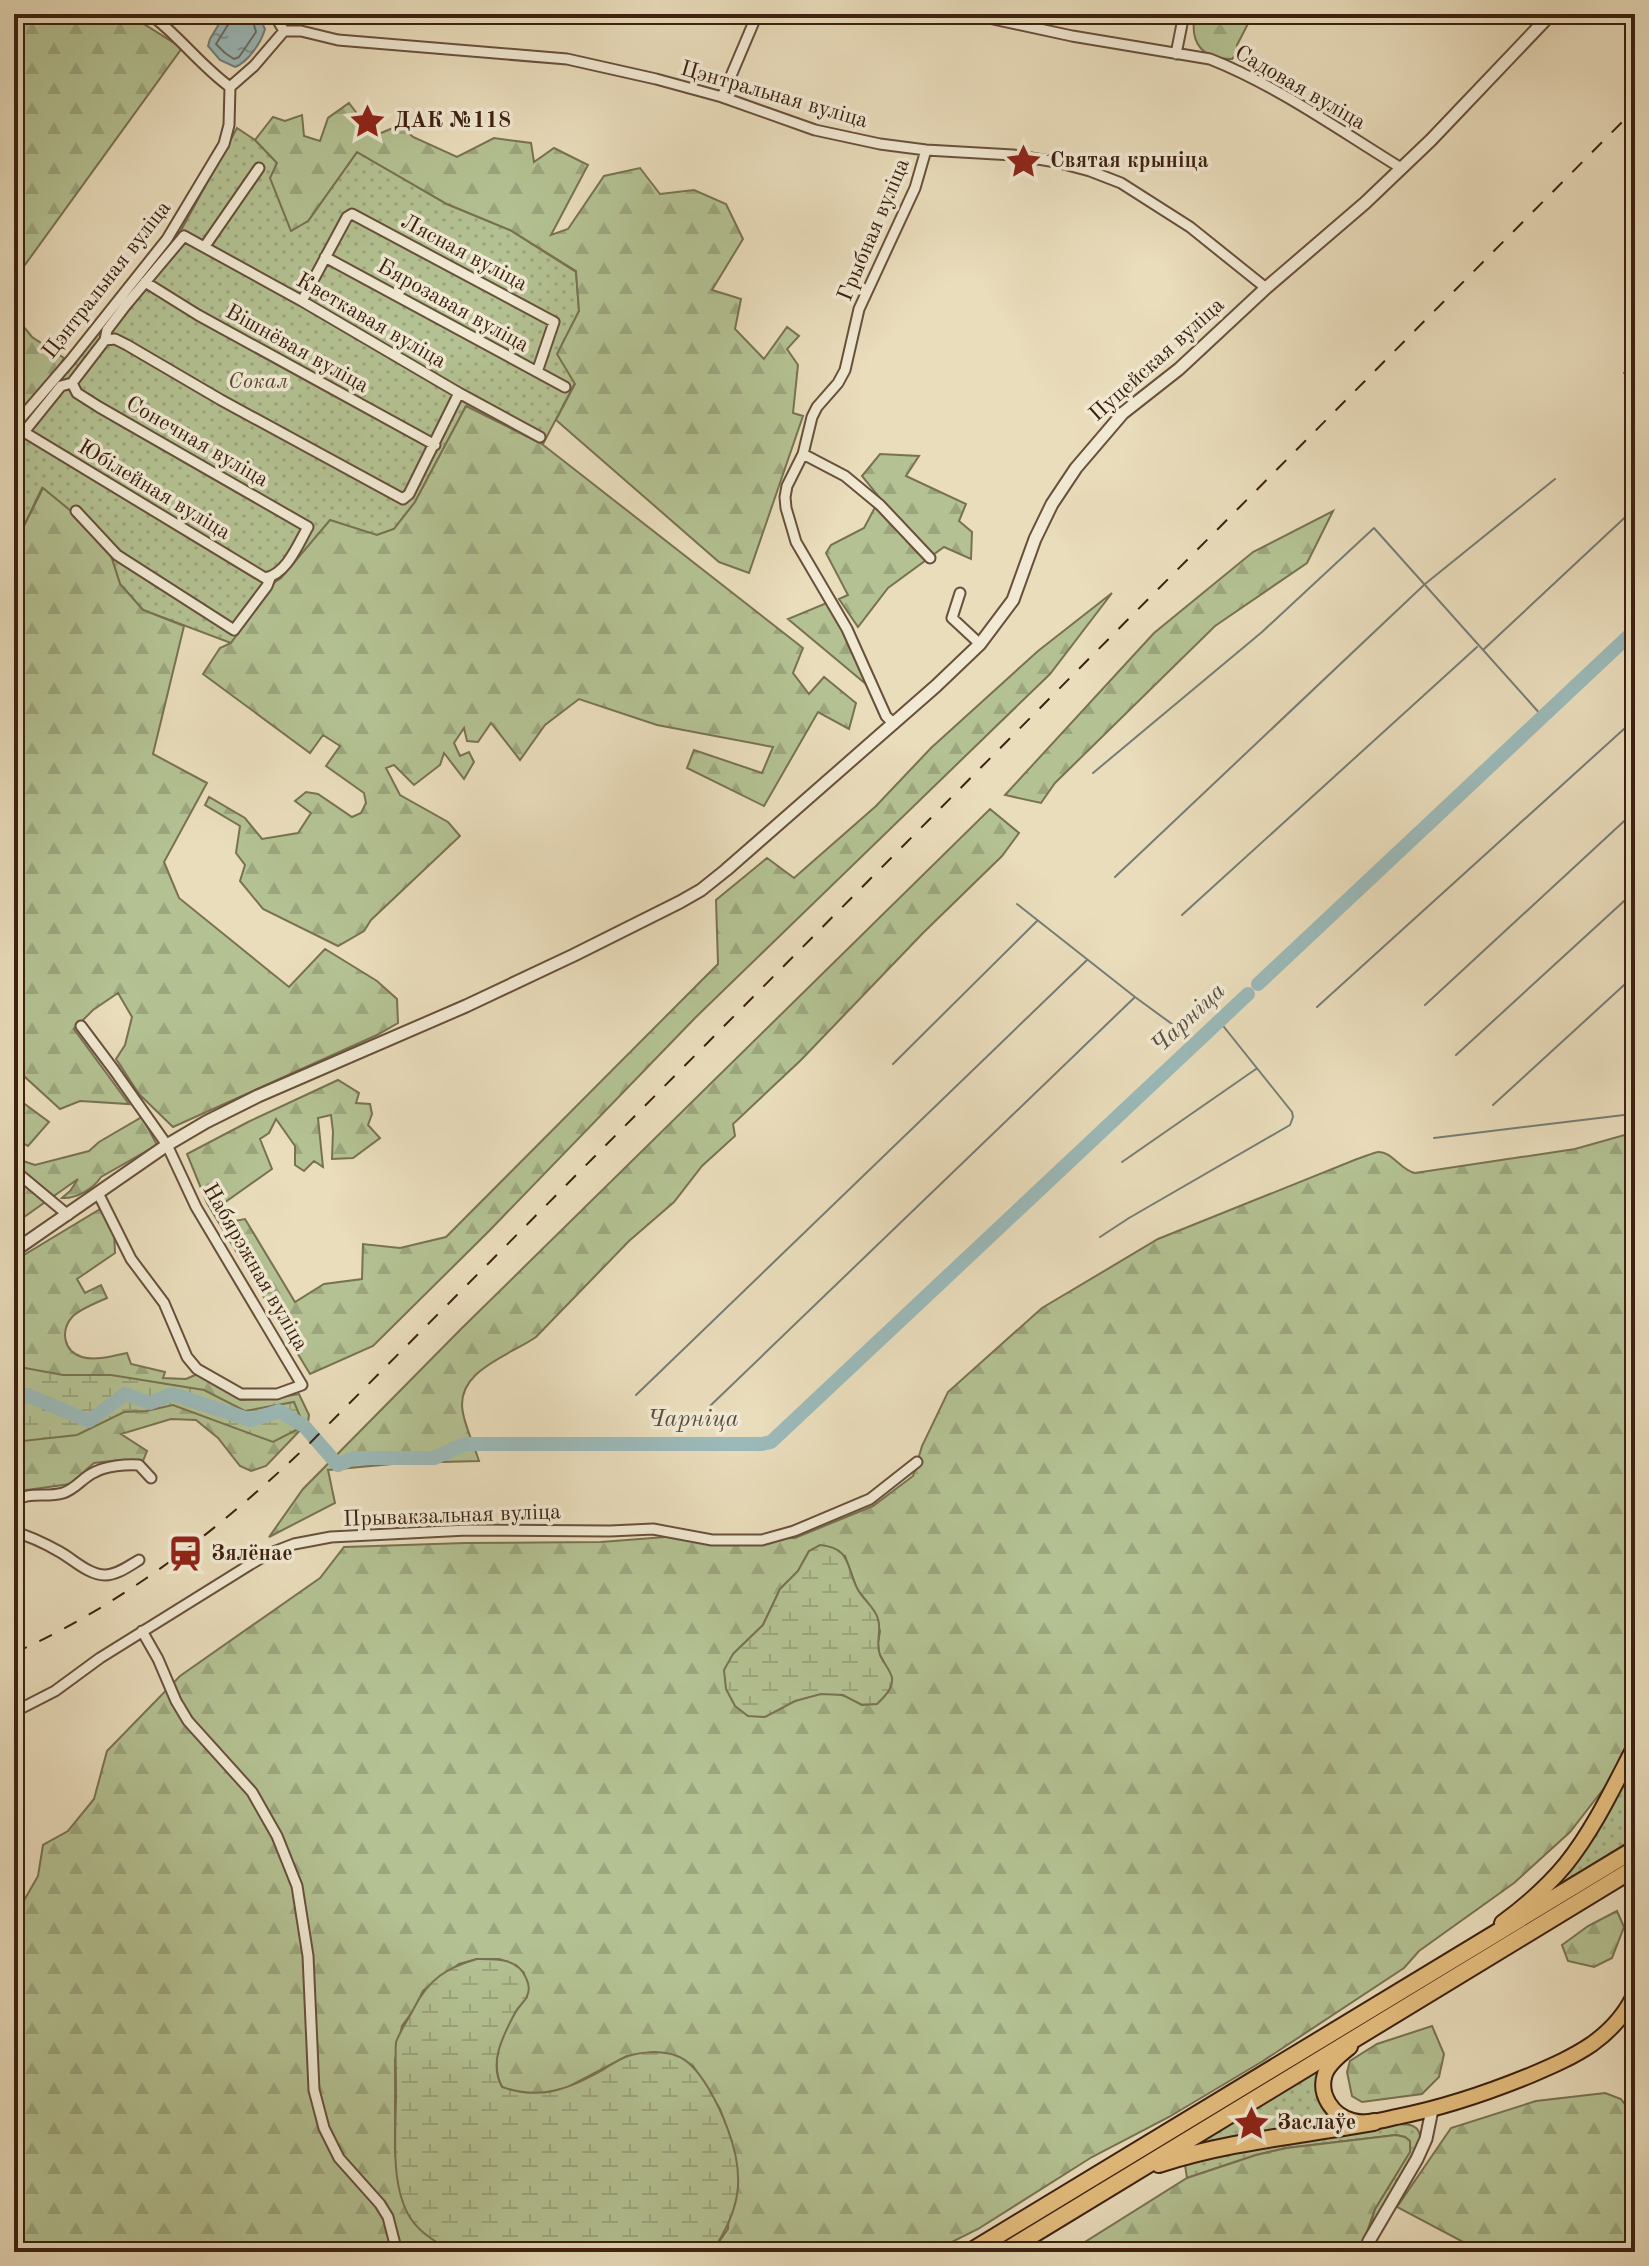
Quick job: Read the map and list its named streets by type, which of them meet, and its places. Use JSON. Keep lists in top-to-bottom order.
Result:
{
  "streets": {
    "street": [
      "Садовая вуліца",
      "Цэнтральная вуліца",
      "Грыбная вуліца",
      "Лясная вуліца",
      "Бярозавая вуліца",
      "Кветкавая вуліца",
      "Вішнёвая вуліца",
      "Пуцейская вуліца",
      "Сонечная вуліца",
      "Юбілейная вуліца",
      "Набярэжная вуліца",
      "Прывакзальная вуліца"
    ]
  },
  "crossings": [
    ["Садовая вуліца", "Пуцейская вуліца"],
    ["Цэнтральная вуліца", "Грыбная вуліца"],
    ["Цэнтральная вуліца", "Пуцейская вуліца"],
    ["Грыбная вуліца", "Пуцейская вуліца"],
    ["Лясная вуліца", "Бярозавая вуліца"],
    ["Кветкавая вуліца", "Вішнёвая вуліца"],
    ["Пуцейская вуліца", "Набярэжная вуліца"],
    ["Сонечная вуліца", "Юбілейная вуліца"]
  ],
  "water": ["Чарніца"],
  "parks": ["Сокал"],
  "places": {
    "place": ["ДАК №118", "Святая крыніца", "Заслаўе"],
    "station": ["Зялёнае"]
  }
}
